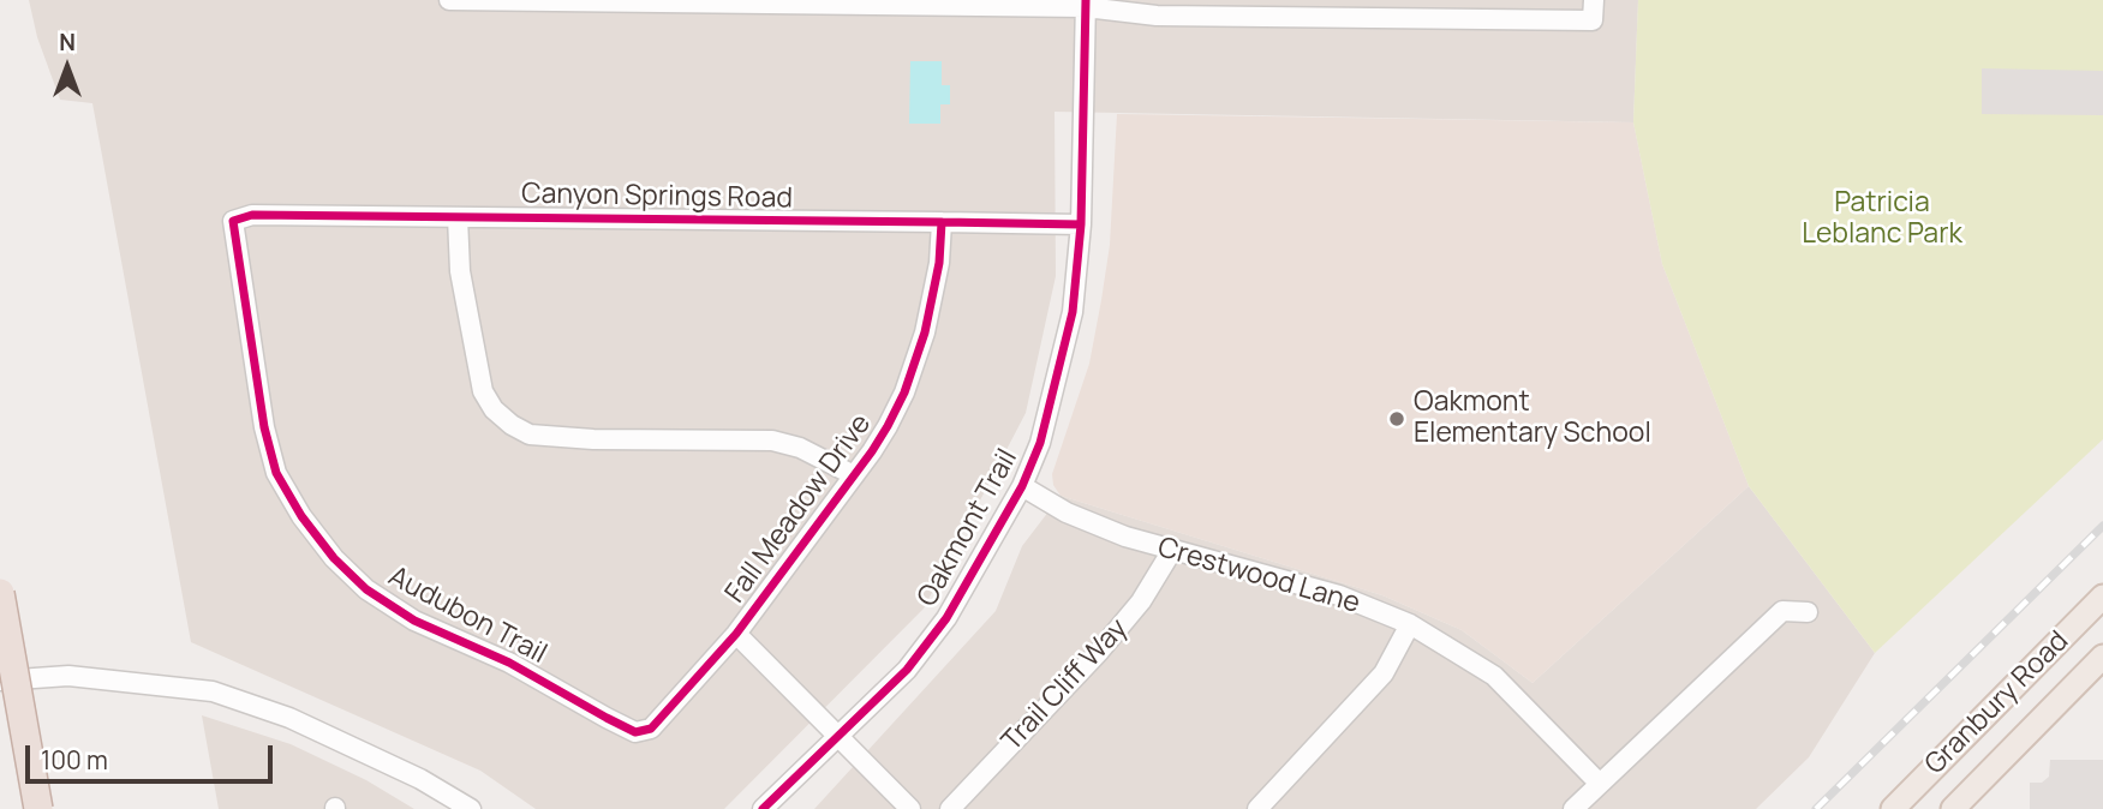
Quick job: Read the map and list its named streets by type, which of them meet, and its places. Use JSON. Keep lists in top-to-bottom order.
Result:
{
  "streets": {
    "main road": ["Granbury Road"],
    "street": [
      "Canyon Springs Road",
      "Fall Meadow Drive",
      "Oakmont Trail",
      "Crestwood Lane",
      "Audubon Trail",
      "Trail Cliff Way"
    ]
  },
  "crossings": [
    ["Canyon Springs Road", "Fall Meadow Drive"],
    ["Canyon Springs Road", "Oakmont Trail"],
    ["Canyon Springs Road", "Audubon Trail"],
    ["Fall Meadow Drive", "Audubon Trail"],
    ["Oakmont Trail", "Crestwood Lane"],
    ["Crestwood Lane", "Trail Cliff Way"]
  ],
  "parks": ["Patricia Leblanc Park"],
  "places": ["Oakmont Elementary School"],
  "scale_bar": "100 m",
  "north": "top"
}
